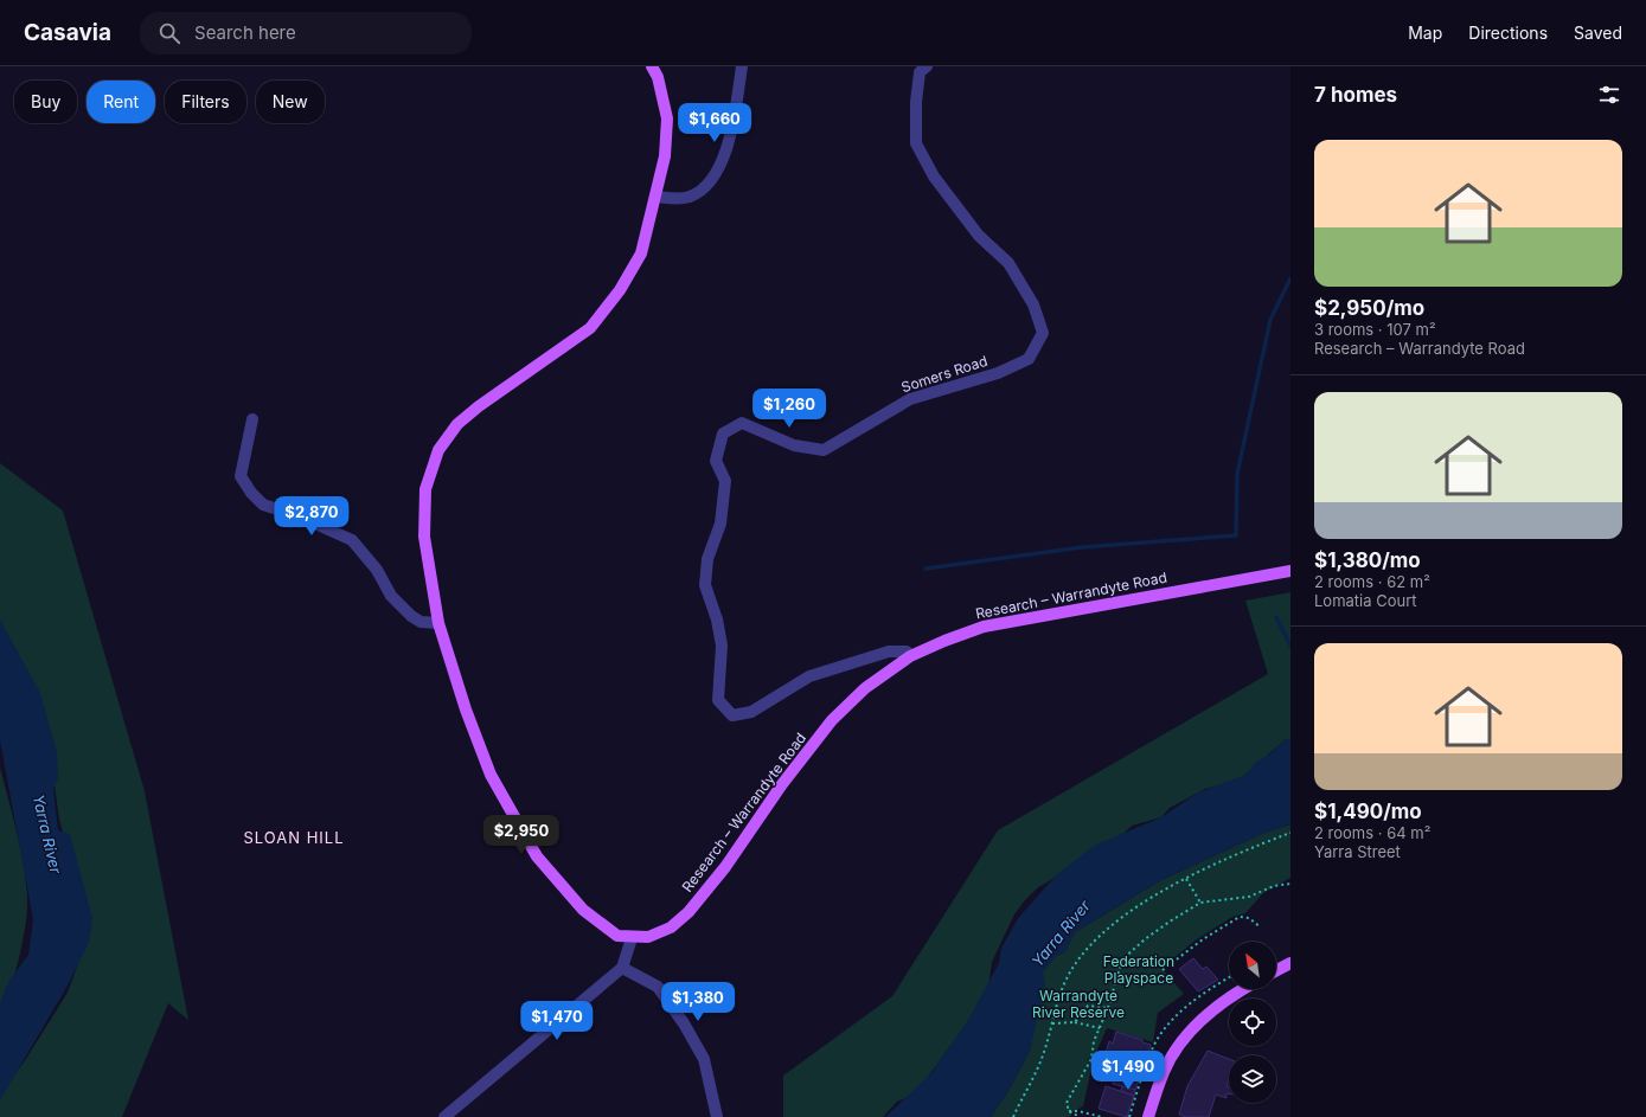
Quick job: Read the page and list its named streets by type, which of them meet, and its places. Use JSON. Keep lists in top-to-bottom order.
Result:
{
  "streets": {
    "main road": ["Research – Warrandyte Road"],
    "street": ["Somers Road"]
  },
  "crossings": [
    ["Somers Road", "Research – Warrandyte Road"]
  ],
  "districts": ["SLOAN HILL"],
  "water": ["Yarra River"],
  "parks": ["Federation Playspace", "Warrandyte River Reserve"],
  "north": "top left",
  "page": {
    "header": "Casavia",
    "search": "Search here",
    "nav": ["Map", "Directions", "Saved"],
    "heading": "7 homes",
    "chip": [
      "Buy",
      "Rent",
      "Filters",
      "New"
    ],
    "price": [
      "$1,660",
      "$1,260",
      "$2,870",
      "$2,950",
      "$1,380",
      "$1,470",
      "$1,490"
    ],
    "list": [
      {
        "name": "$2,950/mo",
        "note": "3 rooms · 107 m² · Research – Warrandyte Road"
      },
      {
        "name": "$1,380/mo",
        "note": "2 rooms · 62 m² · Lomatia Court"
      },
      {
        "name": "$1,490/mo",
        "note": "2 rooms · 64 m² · Yarra Street"
      }
    ]
  }
}
